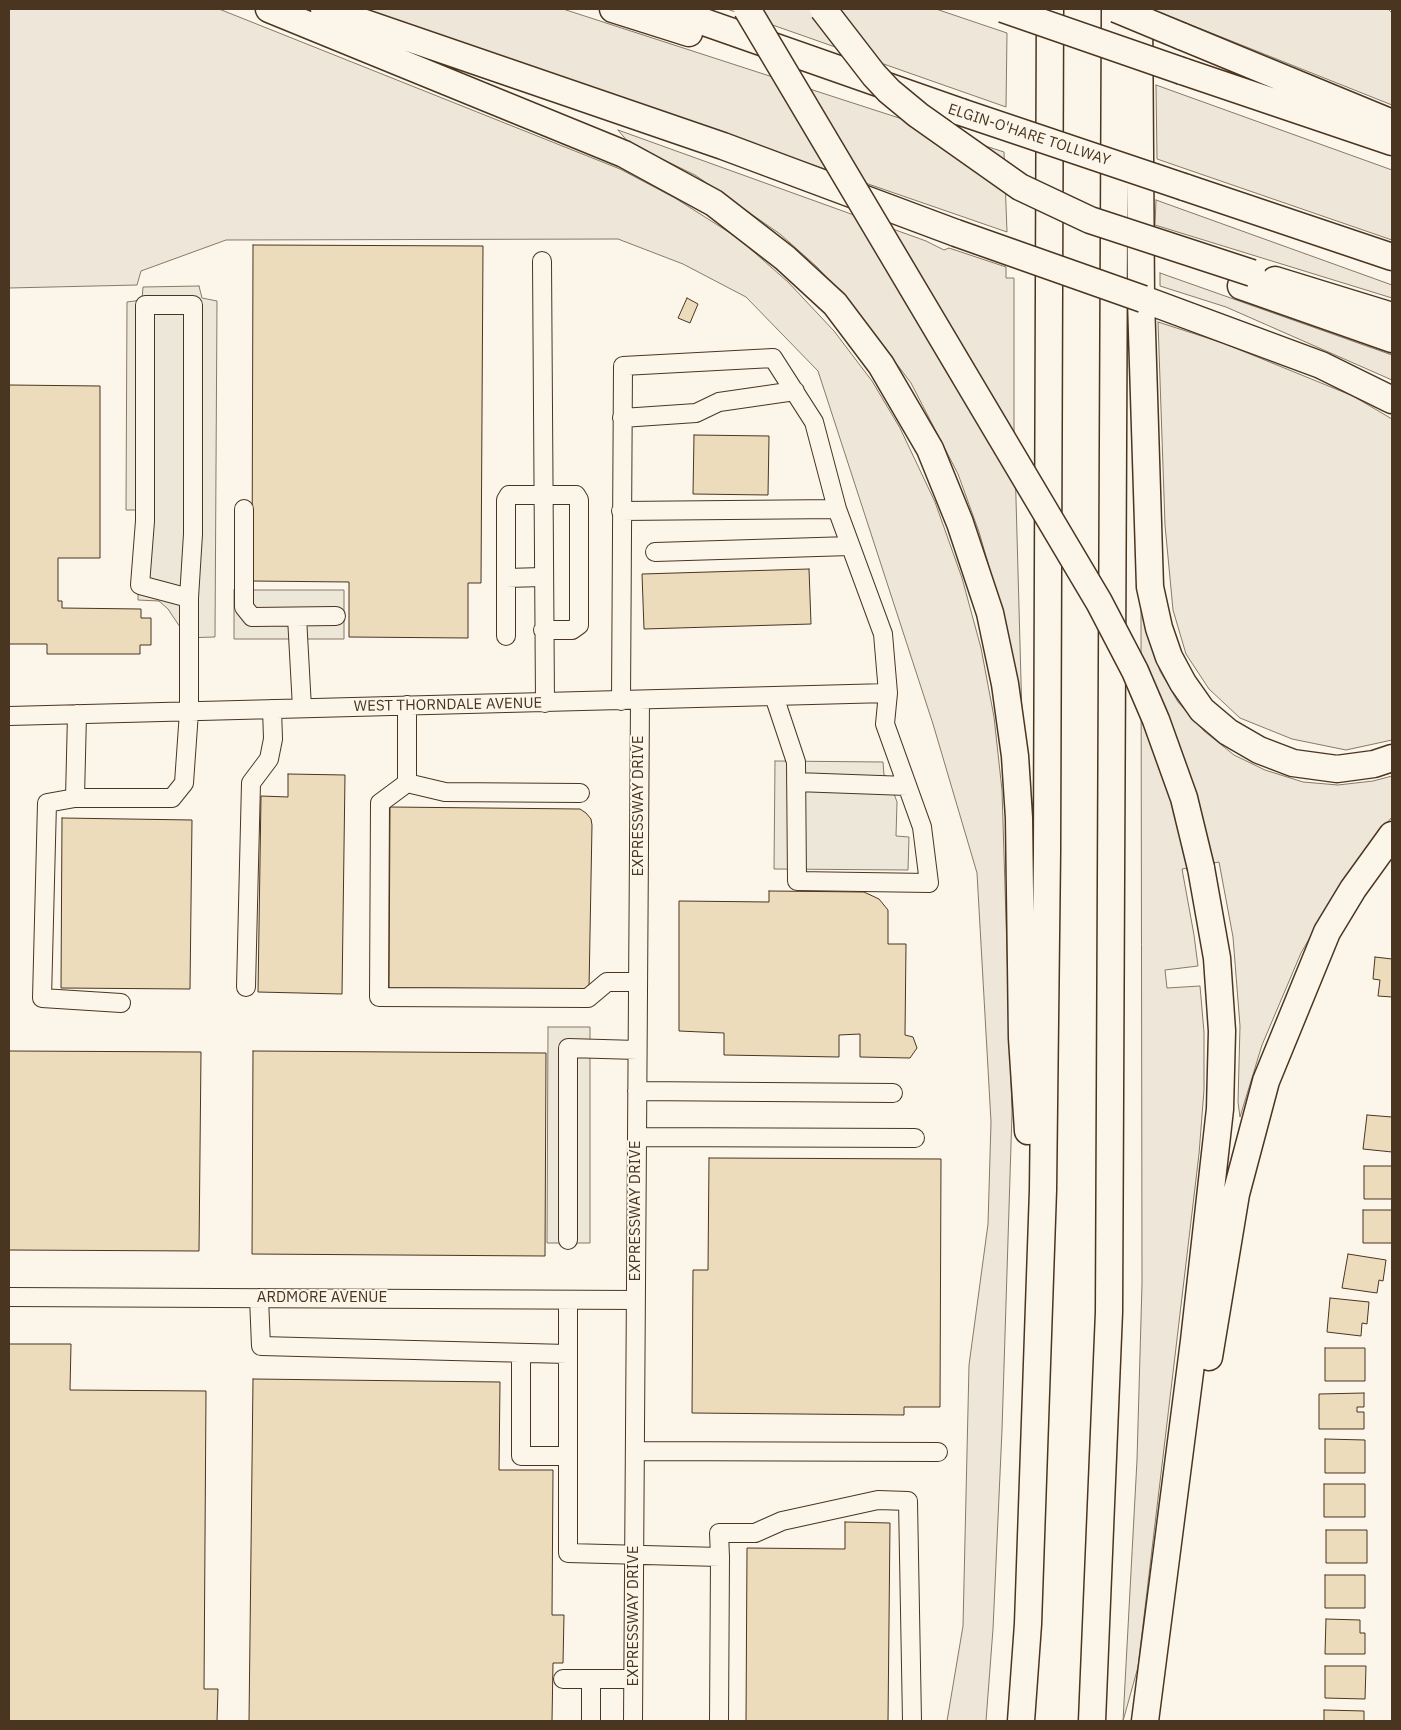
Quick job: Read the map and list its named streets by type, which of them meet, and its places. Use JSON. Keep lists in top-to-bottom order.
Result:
{
  "streets": {
    "highway": ["ELGIN-O'HARE TOLLWAY"],
    "street": ["WEST THORNDALE AVENUE", "EXPRESSWAY DRIVE", "ARDMORE AVENUE"]
  },
  "crossings": [
    ["WEST THORNDALE AVENUE", "EXPRESSWAY DRIVE"],
    ["EXPRESSWAY DRIVE", "ARDMORE AVENUE"]
  ]
}
